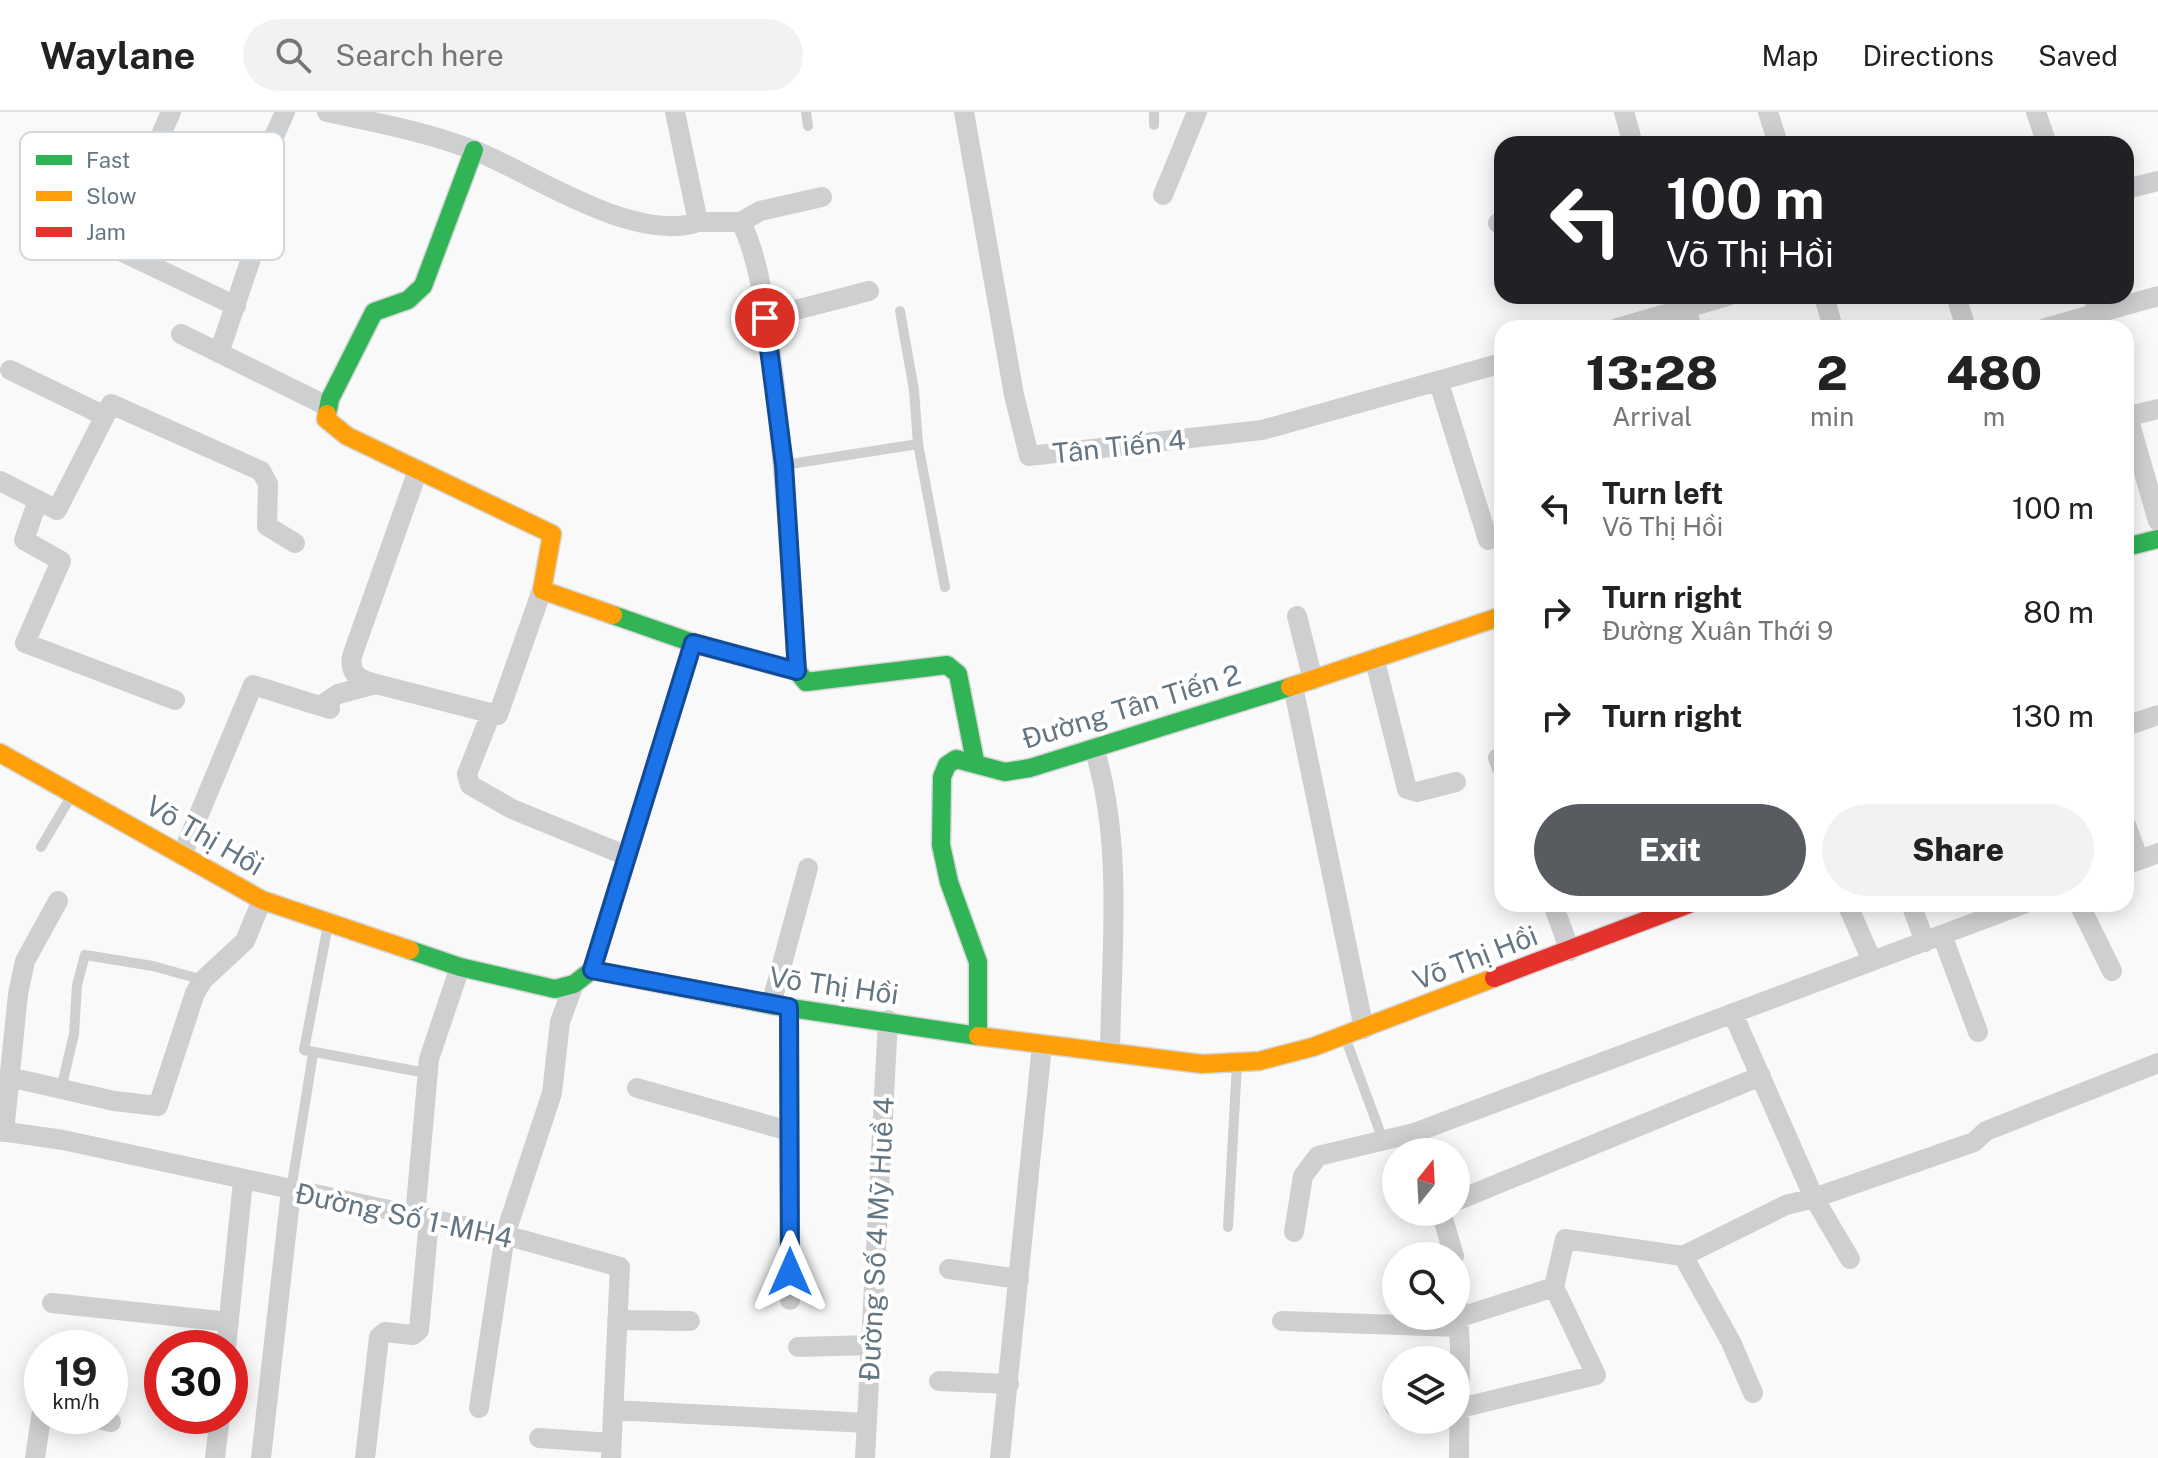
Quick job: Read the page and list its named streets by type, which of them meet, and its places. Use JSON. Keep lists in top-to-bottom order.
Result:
{
  "streets": {
    "street": [
      "Tân Tiến 4",
      "Đường Tân Tiến 2",
      "Võ Thị Hồi",
      "Đường Số 1-MH4",
      "Đường Số 4 Mỹ Huề 4"
    ]
  },
  "crossings": [
    ["Võ Thị Hồi", "Đường Số 4 Mỹ Huề 4"]
  ],
  "legend": ["Fast", "Slow", "Jam"],
  "north": "top",
  "page": {
    "header": "Waylane",
    "search": "Search here",
    "nav": ["Map", "Directions", "Saved"],
    "turn": ["100 m", "Võ Thị Hồi"],
    "eta": [
      "13:28",
      "Arrival",
      "2",
      "min",
      "480",
      "m"
    ],
    "list": [
      {
        "name": "Turn left",
        "note": "Võ Thị Hồi",
        "value": "100 m"
      },
      {
        "name": "Turn right",
        "note": "Đường Xuân Thới 9",
        "value": "80 m"
      },
      {
        "name": "Turn right",
        "value": "130 m"
      }
    ],
    "buttons": ["Exit", "Share"],
    "speed": "19 km/h",
    "limit": "30"
  }
}
